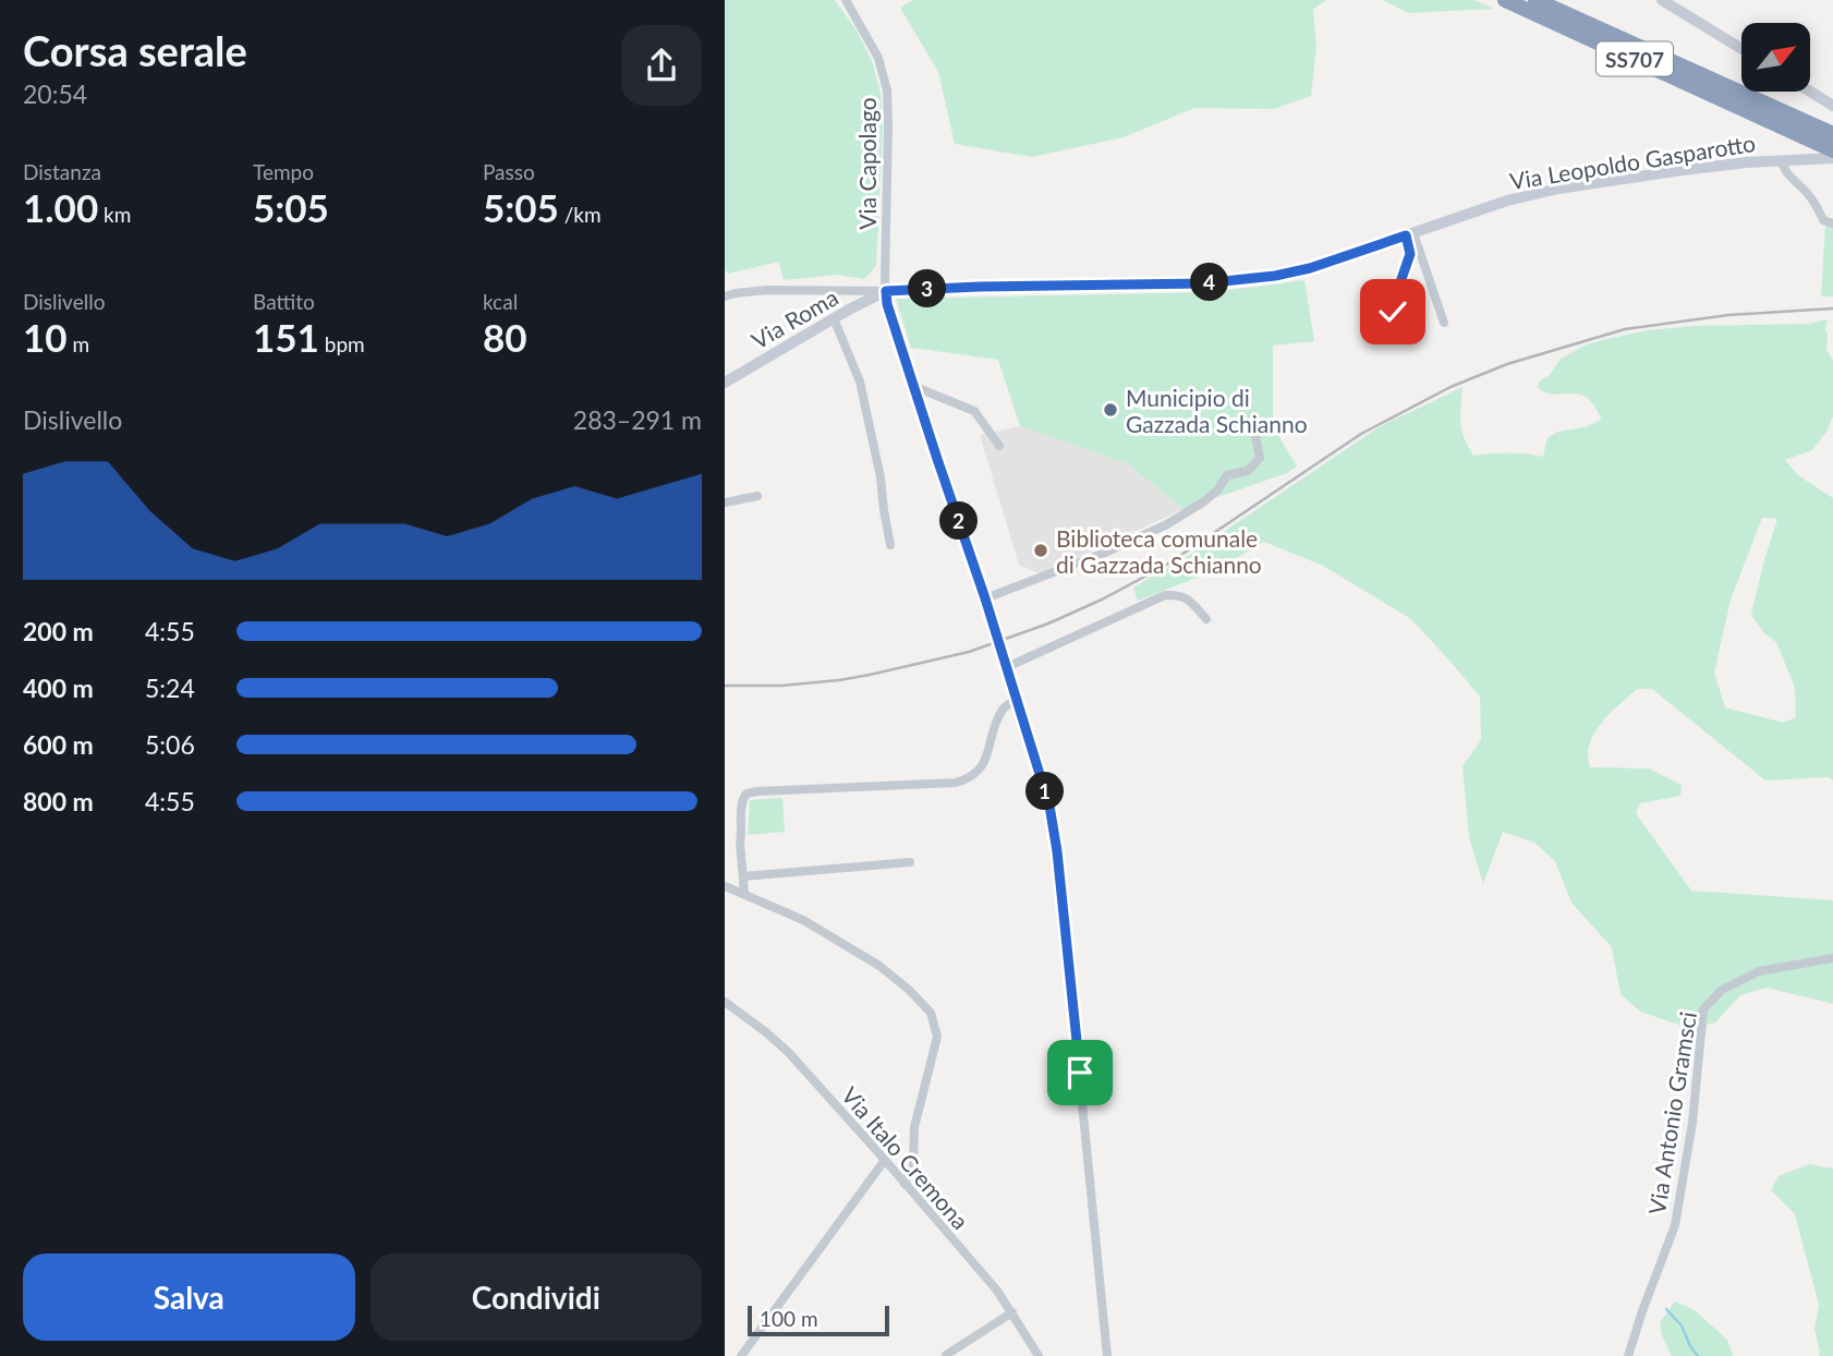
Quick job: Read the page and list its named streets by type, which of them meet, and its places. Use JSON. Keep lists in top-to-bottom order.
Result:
{
  "streets": {
    "highway": ["SS707"],
    "main road": ["Via Leopoldo Gasparotto", "Via Roma"],
    "street": ["Via Capolago", "Via Antonio Gramsci", "Via Italo Cremona"]
  },
  "crossings": [
    ["Via Leopoldo Gasparotto", "Via Capolago"],
    ["Via Leopoldo Gasparotto", "Via Roma"],
    ["Via Capolago", "Via Roma"]
  ],
  "places": ["Municipio di Gazzada Schianno", "Biblioteca comunale di Gazzada Schianno"],
  "scale_bar": "100 m",
  "north": "top right",
  "page": {
    "heading": ["Corsa serale", "20:54"],
    "stats": [
      ["Distanza", "1.00 km"],
      ["Tempo", "5:05"],
      ["Passo", "5:05 /km"],
      ["Dislivello", "10 m"],
      ["Battito", "151 bpm"],
      ["kcal", "80"]
    ],
    "pins": [
      "4",
      "3",
      "2",
      "1"
    ],
    "chart": ["Dislivello", "283–291 m"],
    "list": [
      {
        "name": "200 m",
        "note": "4:55"
      },
      {
        "name": "400 m",
        "note": "5:24"
      },
      {
        "name": "600 m",
        "note": "5:06"
      },
      {
        "name": "800 m",
        "note": "4:55"
      }
    ],
    "buttons": ["Salva", "Condividi"],
    "scale": "100 m"
  }
}
